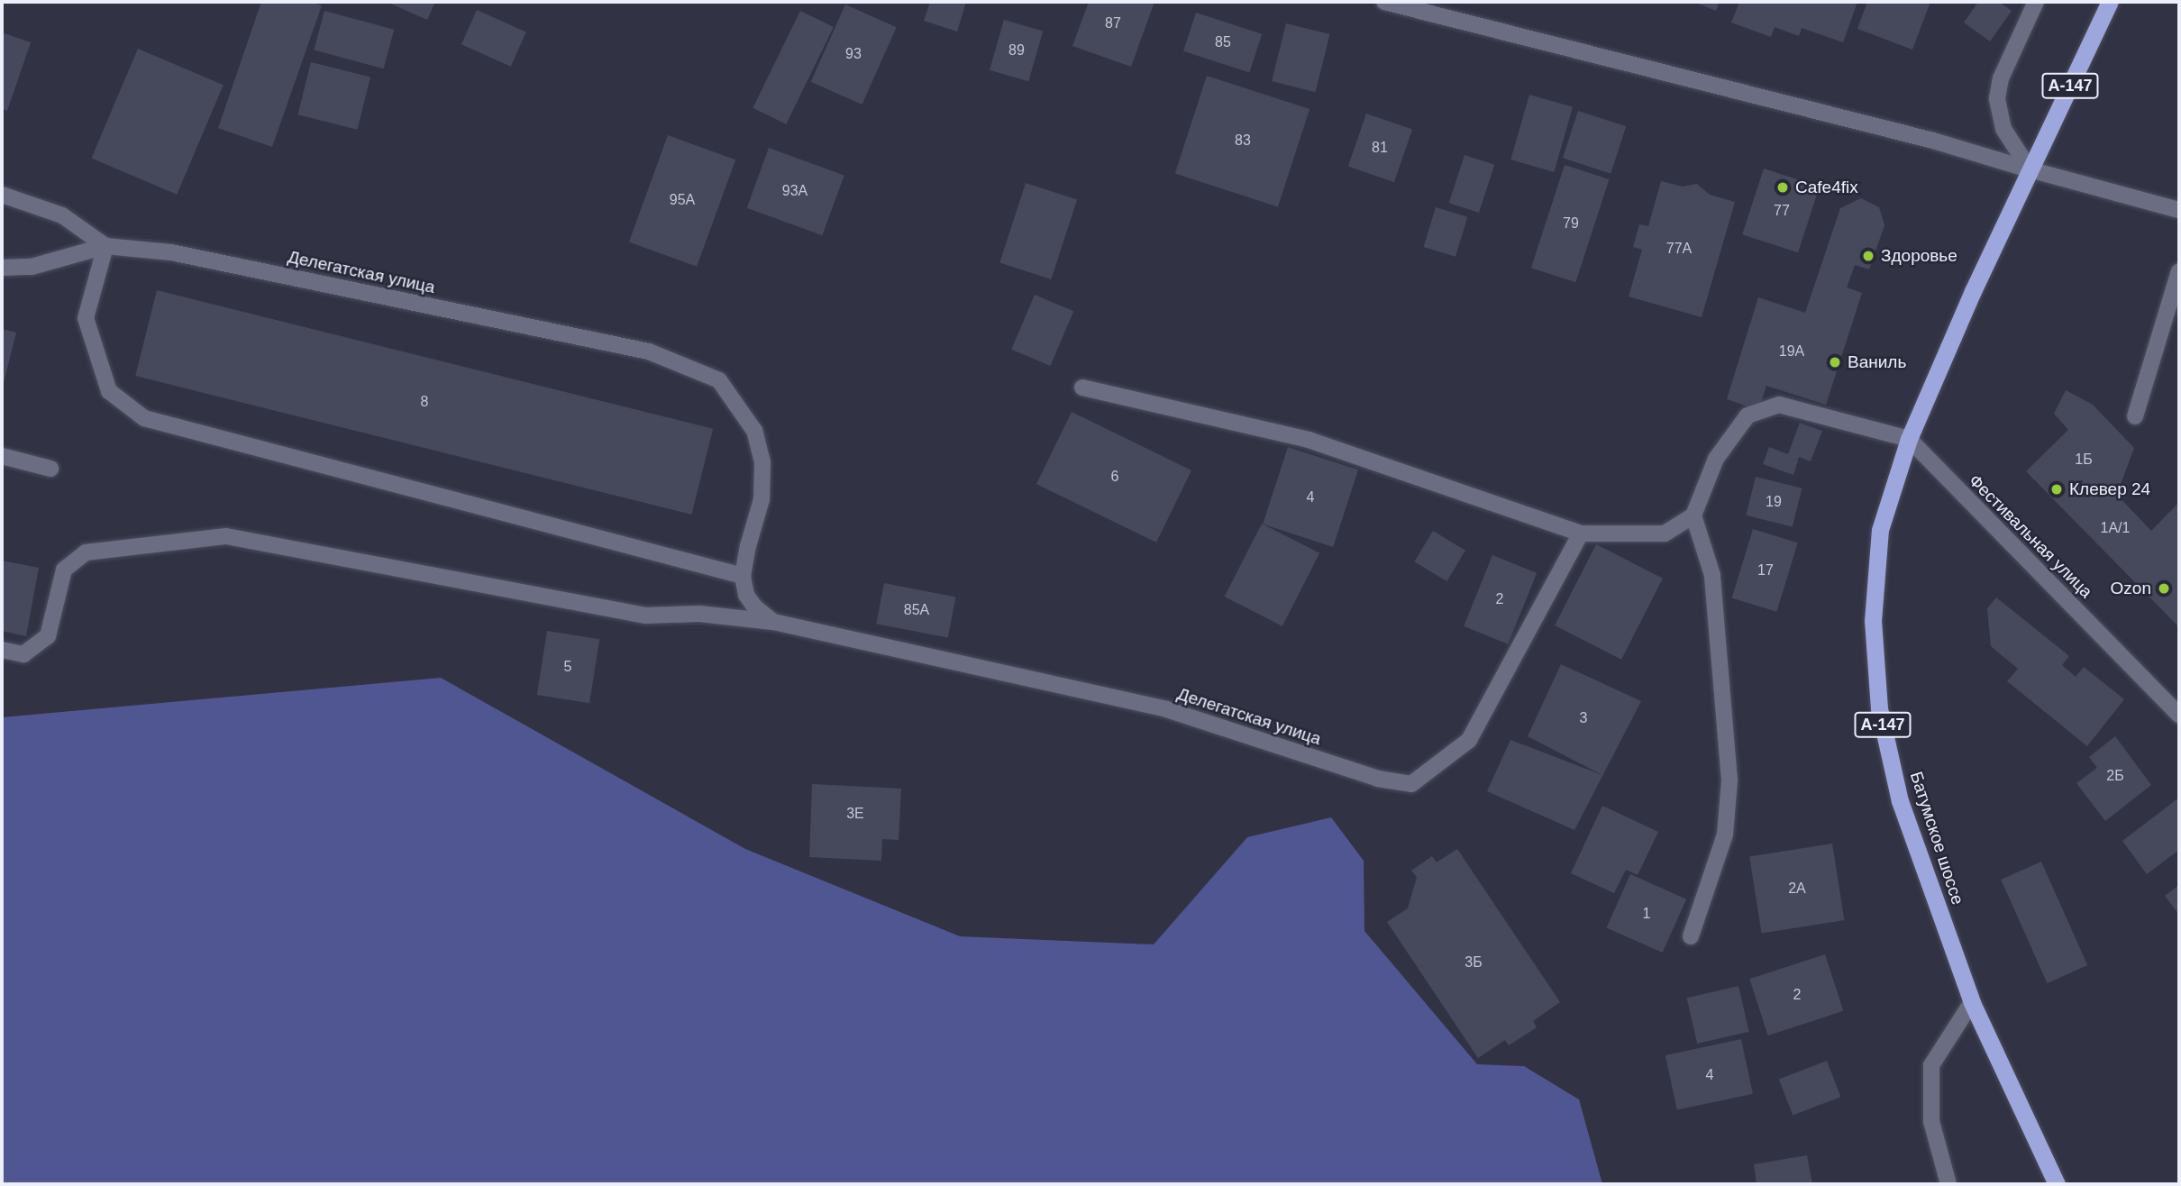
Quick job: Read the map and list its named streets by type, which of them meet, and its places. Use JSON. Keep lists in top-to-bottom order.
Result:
{
  "streets": {
    "highway": ["А-147", "Батумское шоссе"],
    "street": ["Делегатская улица", "Фестивальная улица"]
  },
  "crossings": [
    ["Фестивальная улица", "Батумское шоссе"]
  ],
  "places": [
    "Cafe4fix",
    "Здоровье",
    "Ваниль",
    "Клевер 24",
    "Ozon"
  ],
  "house_numbers": [
    "87",
    "85",
    "89",
    "93",
    "83",
    "81",
    "93А",
    "95А",
    "77",
    "79",
    "77А",
    "19А",
    "8",
    "1Б",
    "6",
    "4",
    "19",
    "1А/1",
    "17",
    "2",
    "85А",
    "5",
    "3",
    "2Б",
    "3Е",
    "2А",
    "1",
    "3Б",
    "2",
    "4"
  ]
}
